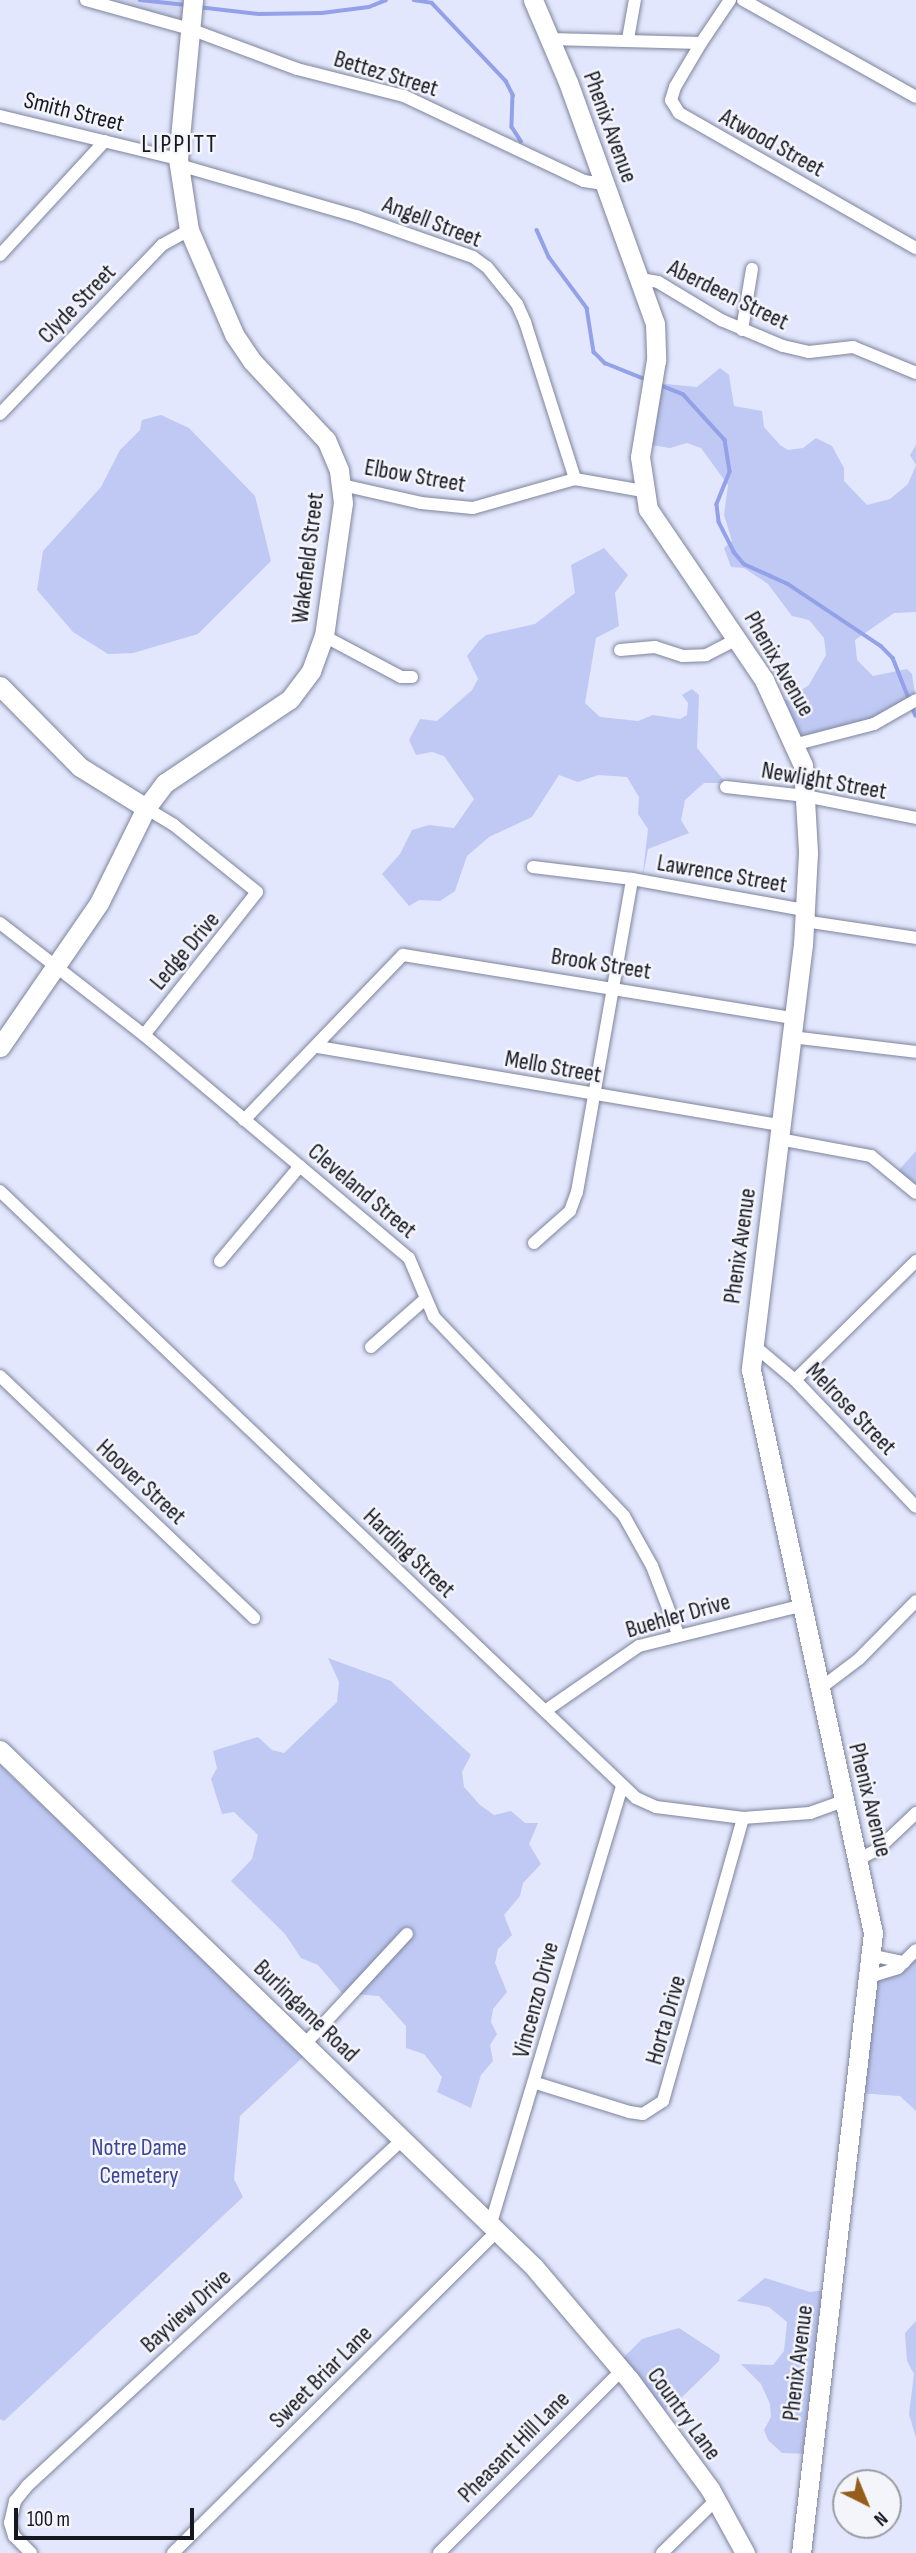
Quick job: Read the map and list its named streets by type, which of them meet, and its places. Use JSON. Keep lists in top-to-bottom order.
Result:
{
  "streets": {
    "main road": [
      "Phenix Avenue",
      "Wakefield Street",
      "Burlingame Road",
      "Country Lane"
    ],
    "street": [
      "Bettez Street",
      "Smith Street",
      "Atwood Street",
      "Angell Street",
      "Aberdeen Street",
      "Clyde Street",
      "Elbow Street",
      "Newlight Street",
      "Lawrence Street",
      "Ledge Drive",
      "Brook Street",
      "Mello Street",
      "Cleveland Street",
      "Melrose Street",
      "Hoover Street",
      "Harding Street",
      "Buehler Drive",
      "Vincenzo Drive",
      "Horta Drive",
      "Bayview Drive",
      "Sweet Briar Lane",
      "Pheasant Hill Lane"
    ]
  },
  "crossings": [
    ["Bettez Street", "Phenix Avenue"],
    ["Bettez Street", "Wakefield Street"],
    ["Smith Street", "Angell Street"],
    ["Smith Street", "Wakefield Street"],
    ["Phenix Avenue", "Aberdeen Street"],
    ["Phenix Avenue", "Elbow Street"],
    ["Phenix Avenue", "Newlight Street"],
    ["Phenix Avenue", "Lawrence Street"],
    ["Phenix Avenue", "Brook Street"],
    ["Phenix Avenue", "Mello Street"],
    ["Phenix Avenue", "Melrose Street"],
    ["Phenix Avenue", "Harding Street"],
    ["Phenix Avenue", "Buehler Drive"],
    ["Angell Street", "Elbow Street"],
    ["Angell Street", "Wakefield Street"],
    ["Clyde Street", "Wakefield Street"],
    ["Elbow Street", "Wakefield Street"],
    ["Wakefield Street", "Ledge Drive"],
    ["Wakefield Street", "Cleveland Street"],
    ["Ledge Drive", "Cleveland Street"],
    ["Brook Street", "Mello Street"],
    ["Cleveland Street", "Buehler Drive"],
    ["Harding Street", "Buehler Drive"],
    ["Harding Street", "Vincenzo Drive"],
    ["Harding Street", "Horta Drive"],
    ["Vincenzo Drive", "Burlingame Road"],
    ["Vincenzo Drive", "Horta Drive"],
    ["Vincenzo Drive", "Sweet Briar Lane"],
    ["Burlingame Road", "Bayview Drive"],
    ["Burlingame Road", "Sweet Briar Lane"],
    ["Burlingame Road", "Country Lane"],
    ["Country Lane", "Pheasant Hill Lane"]
  ],
  "districts": ["LIPPITT"],
  "parks": ["Notre Dame Cemetery"],
  "scale_bar": "100 m",
  "north": "bottom right"
}
